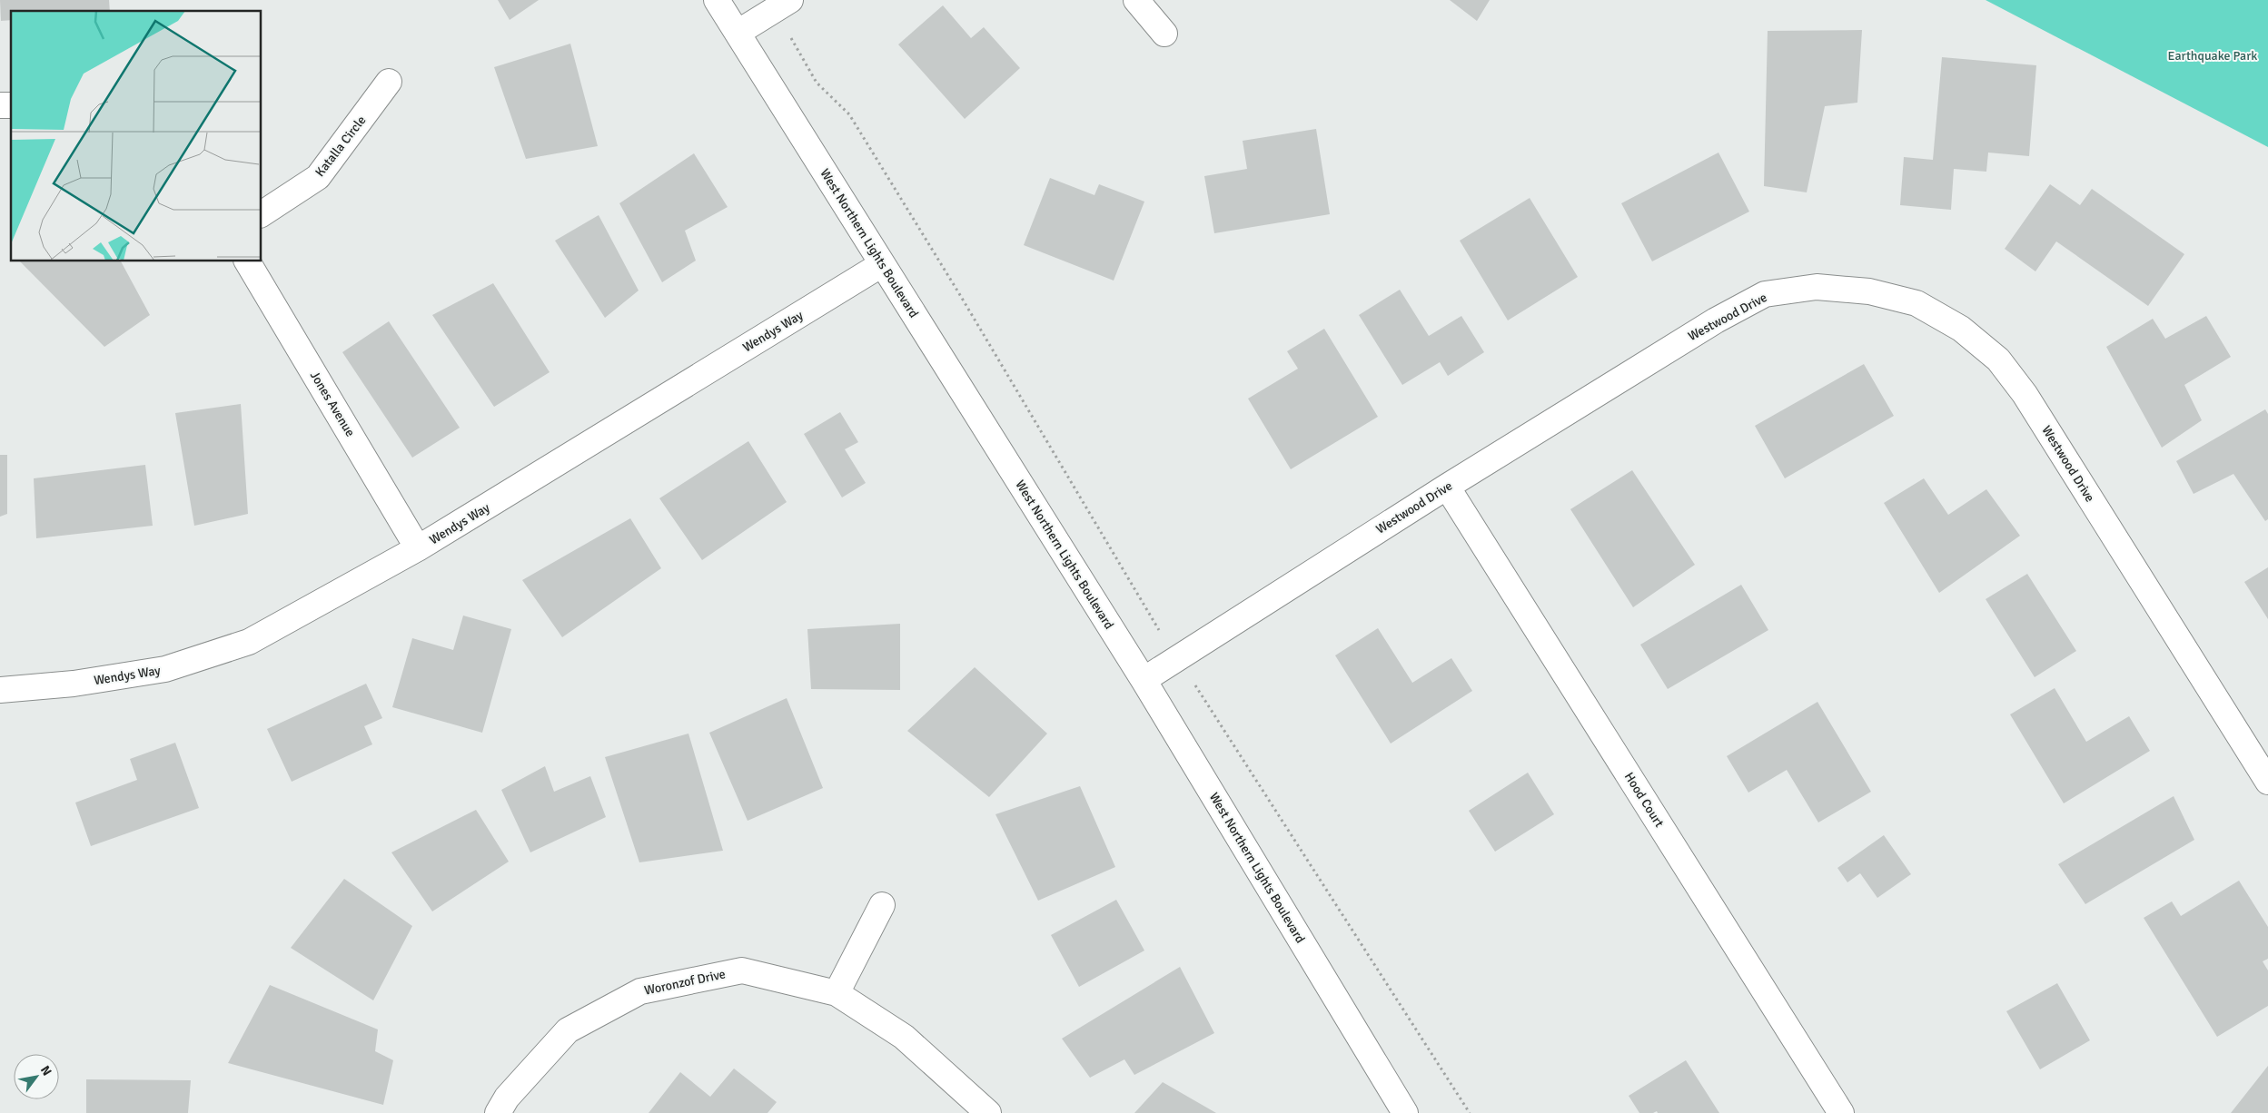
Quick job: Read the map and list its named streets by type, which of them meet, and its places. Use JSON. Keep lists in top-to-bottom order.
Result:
{
  "streets": {
    "street": [
      "Katalla Circle",
      "West Northern Lights Boulevard",
      "Westwood Drive",
      "Wendys Way",
      "Jones Avenue",
      "Hood Court",
      "Woronzof Drive"
    ]
  },
  "crossings": [
    ["West Northern Lights Boulevard", "Westwood Drive"],
    ["West Northern Lights Boulevard", "Wendys Way"],
    ["Westwood Drive", "Hood Court"],
    ["Wendys Way", "Jones Avenue"]
  ],
  "parks": ["Earthquake Park"],
  "north": "top right"
}
